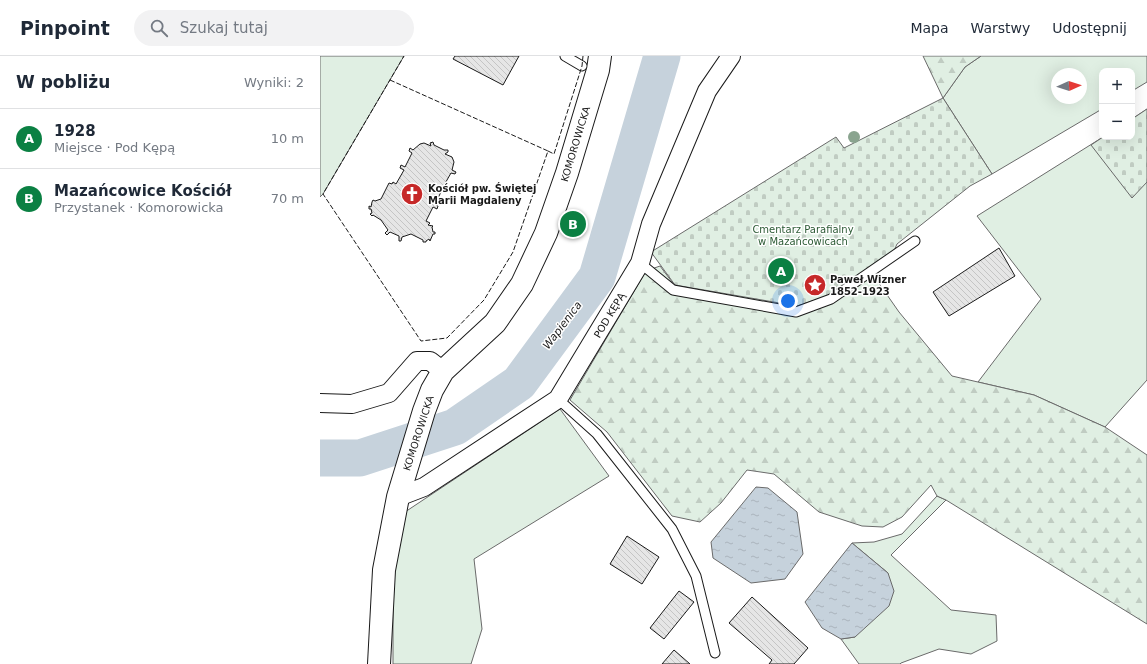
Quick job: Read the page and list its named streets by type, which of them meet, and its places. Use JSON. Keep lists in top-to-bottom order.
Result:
{
  "streets": {
    "street": ["KOMOROWICKA", "POD KĘPĄ"]
  },
  "crossings": [
    ["KOMOROWICKA", "POD KĘPĄ"]
  ],
  "water": ["Wapienica"],
  "parks": ["Cmentarz Parafialny w Mazańcowicach"],
  "places": {
    "church": ["Kościół pw. Świętej Marii Magdaleny"],
    "place": ["Paweł Wizner 1852-1923"]
  },
  "north": "right",
  "page": {
    "header": "Pinpoint",
    "search": "Szukaj tutaj",
    "nav": ["Mapa", "Warstwy", "Udostępnij"],
    "heading": ["W pobliżu", "Wyniki: 2"],
    "map_buttons": ["+", "−"],
    "list": [
      {
        "mark": "A",
        "name": "1928",
        "note": "Miejsce · Pod Kępą",
        "value": "10 m"
      },
      {
        "mark": "B",
        "name": "Mazańcowice Kościół",
        "note": "Przystanek · Komorowicka",
        "value": "70 m"
      }
    ],
    "pins": ["B", "A"]
  }
}
